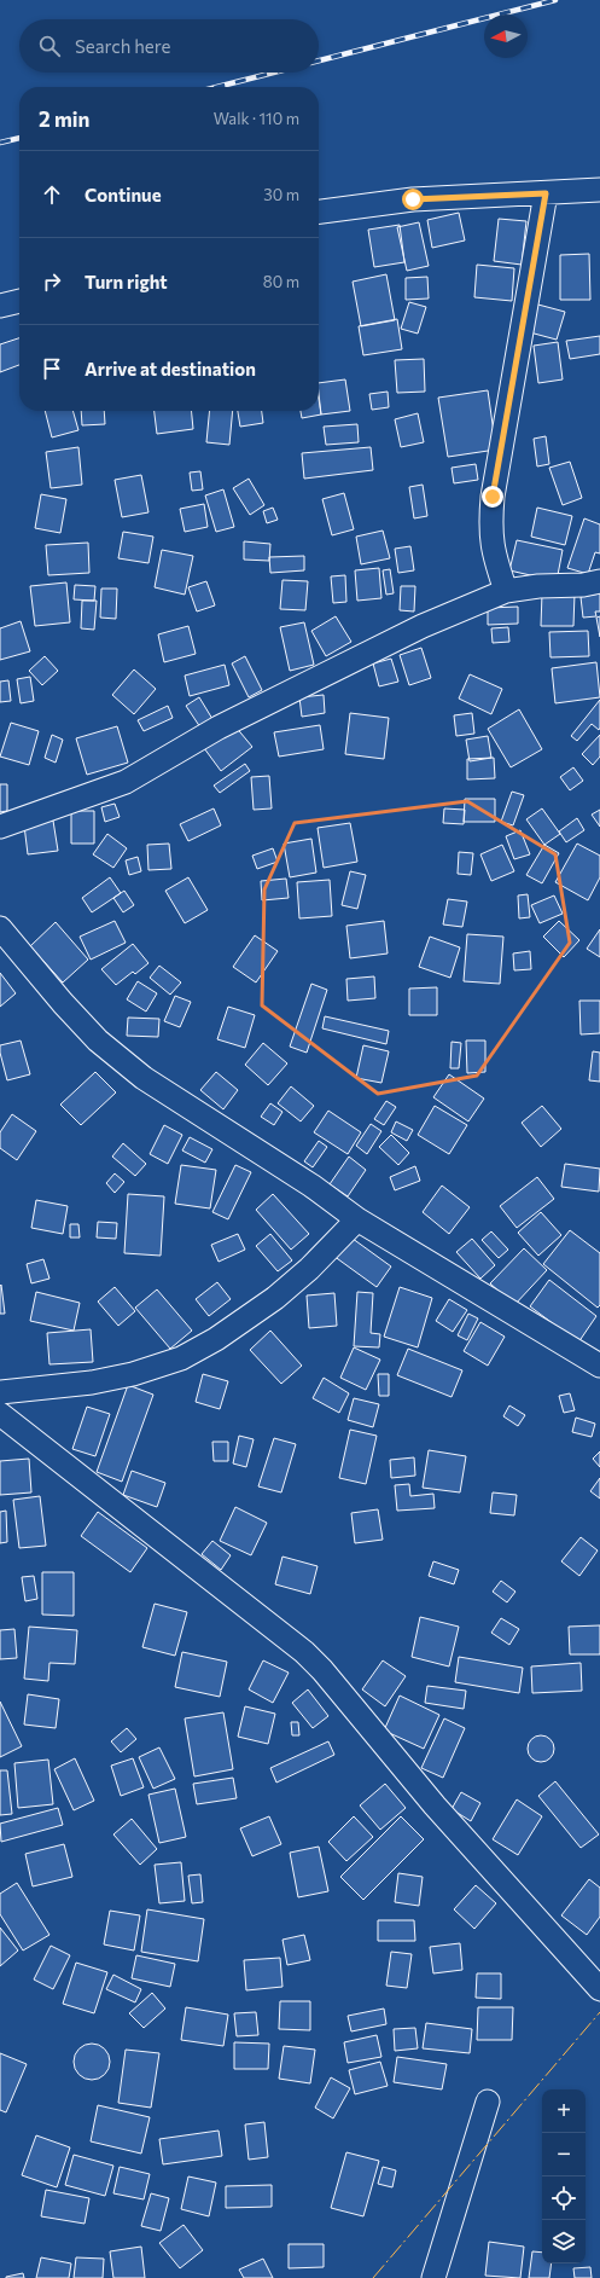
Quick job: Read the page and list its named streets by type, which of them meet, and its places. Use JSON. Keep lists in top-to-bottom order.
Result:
{
  "north": "left",
  "page": {
    "search": "Search here",
    "heading": ["2 min", "Walk · 110 m"],
    "list": [
      ["Continue", "30 m"],
      ["Turn right", "80 m"],
      "Arrive at destination"
    ],
    "map_buttons": ["+", "−"]
  }
}
